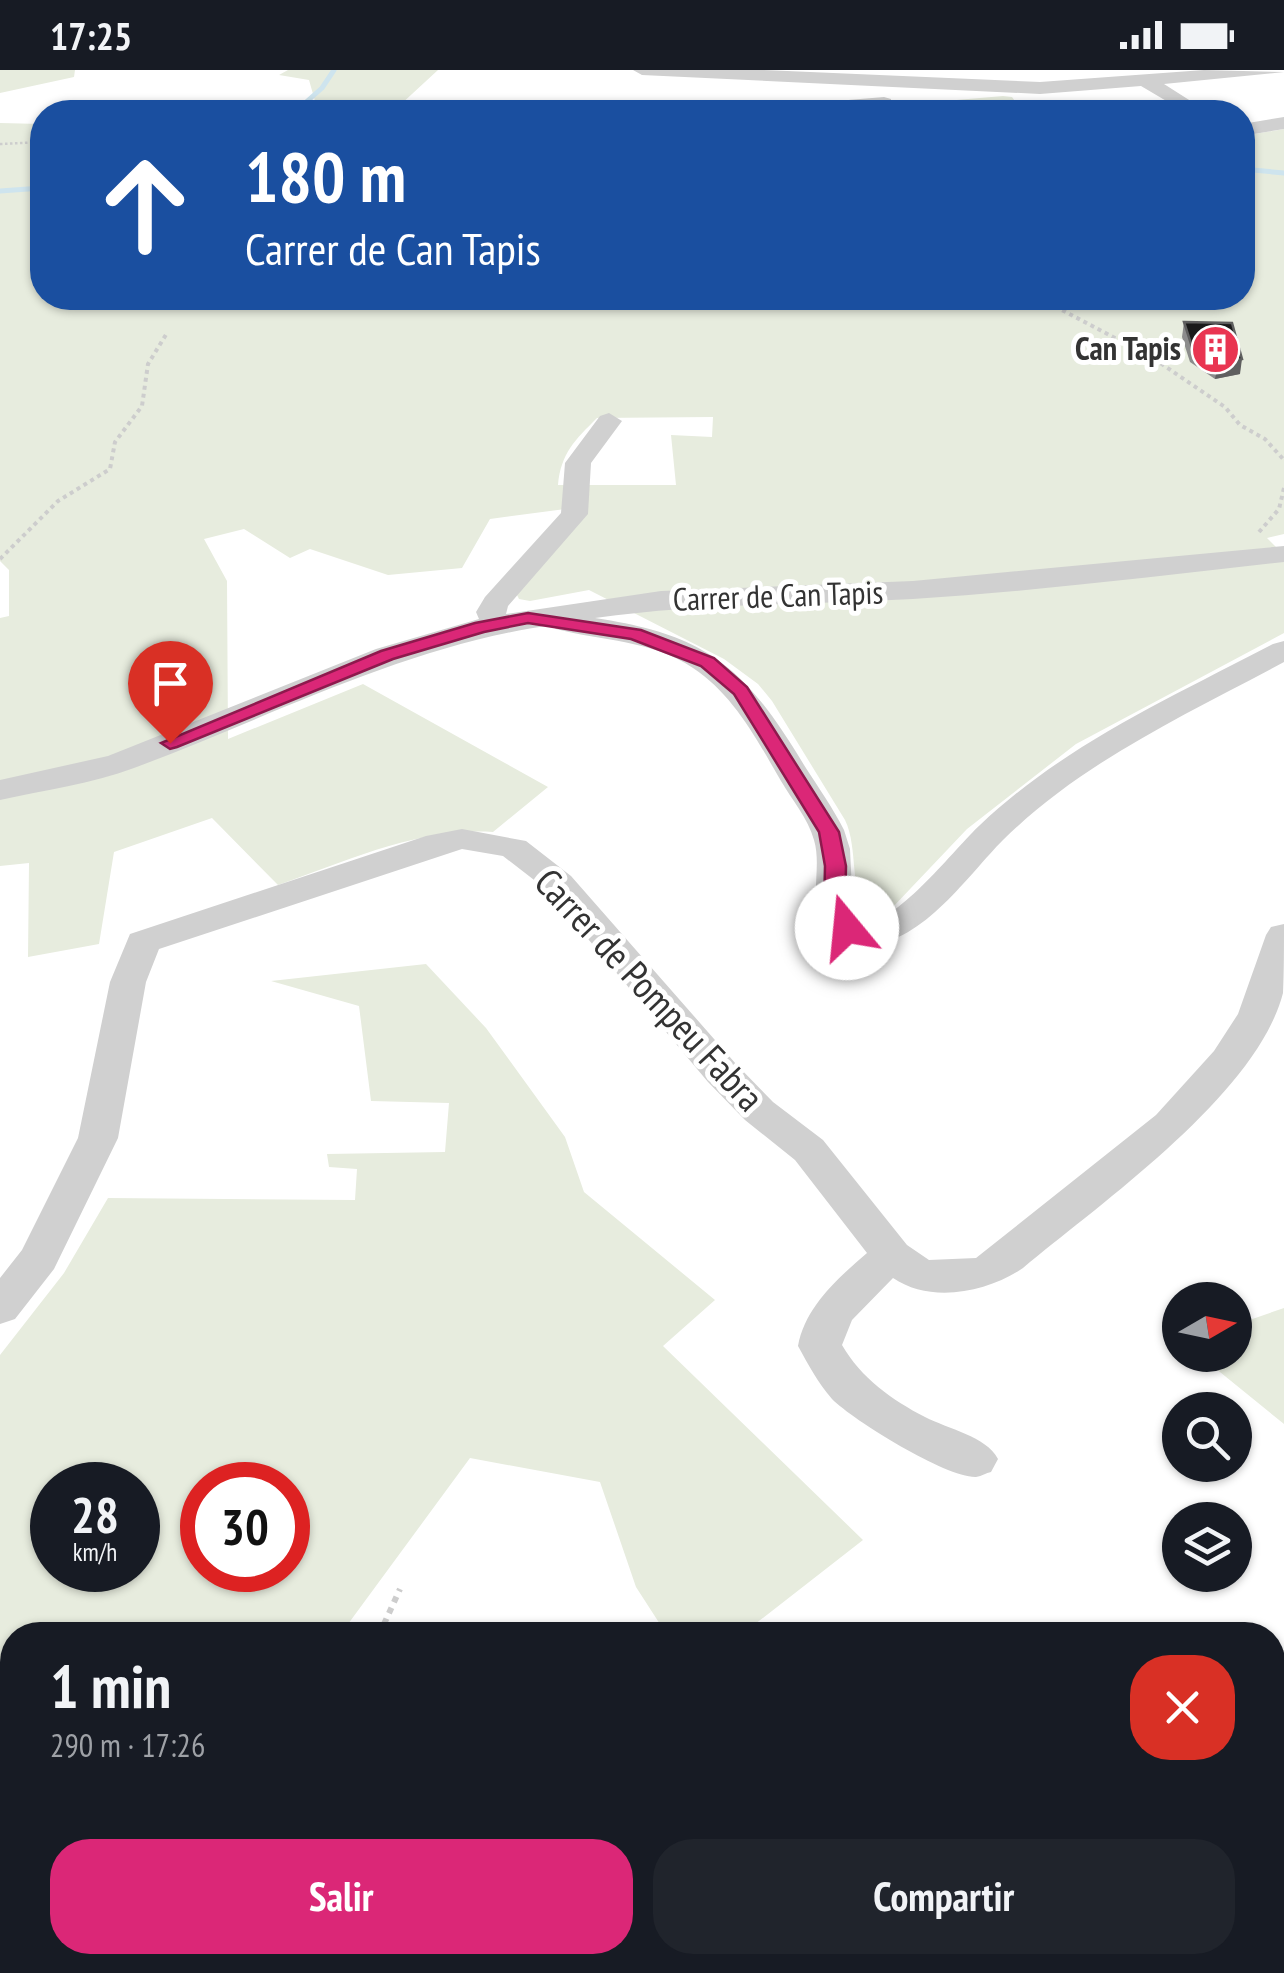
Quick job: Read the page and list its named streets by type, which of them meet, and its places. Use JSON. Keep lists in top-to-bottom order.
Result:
{
  "streets": {
    "street": ["Carrer de Can Tapis", "Carrer de Pompeu Fabra"]
  },
  "places": {
    "building": ["Can Tapis"]
  },
  "north": "right",
  "page": {
    "status": "17:25",
    "turn": ["180 m", "Carrer de Can Tapis"],
    "speed": "28 km/h",
    "limit": "30",
    "heading": ["1 min", "290 m · 17:26"],
    "buttons": ["Salir", "Compartir"]
  }
}
